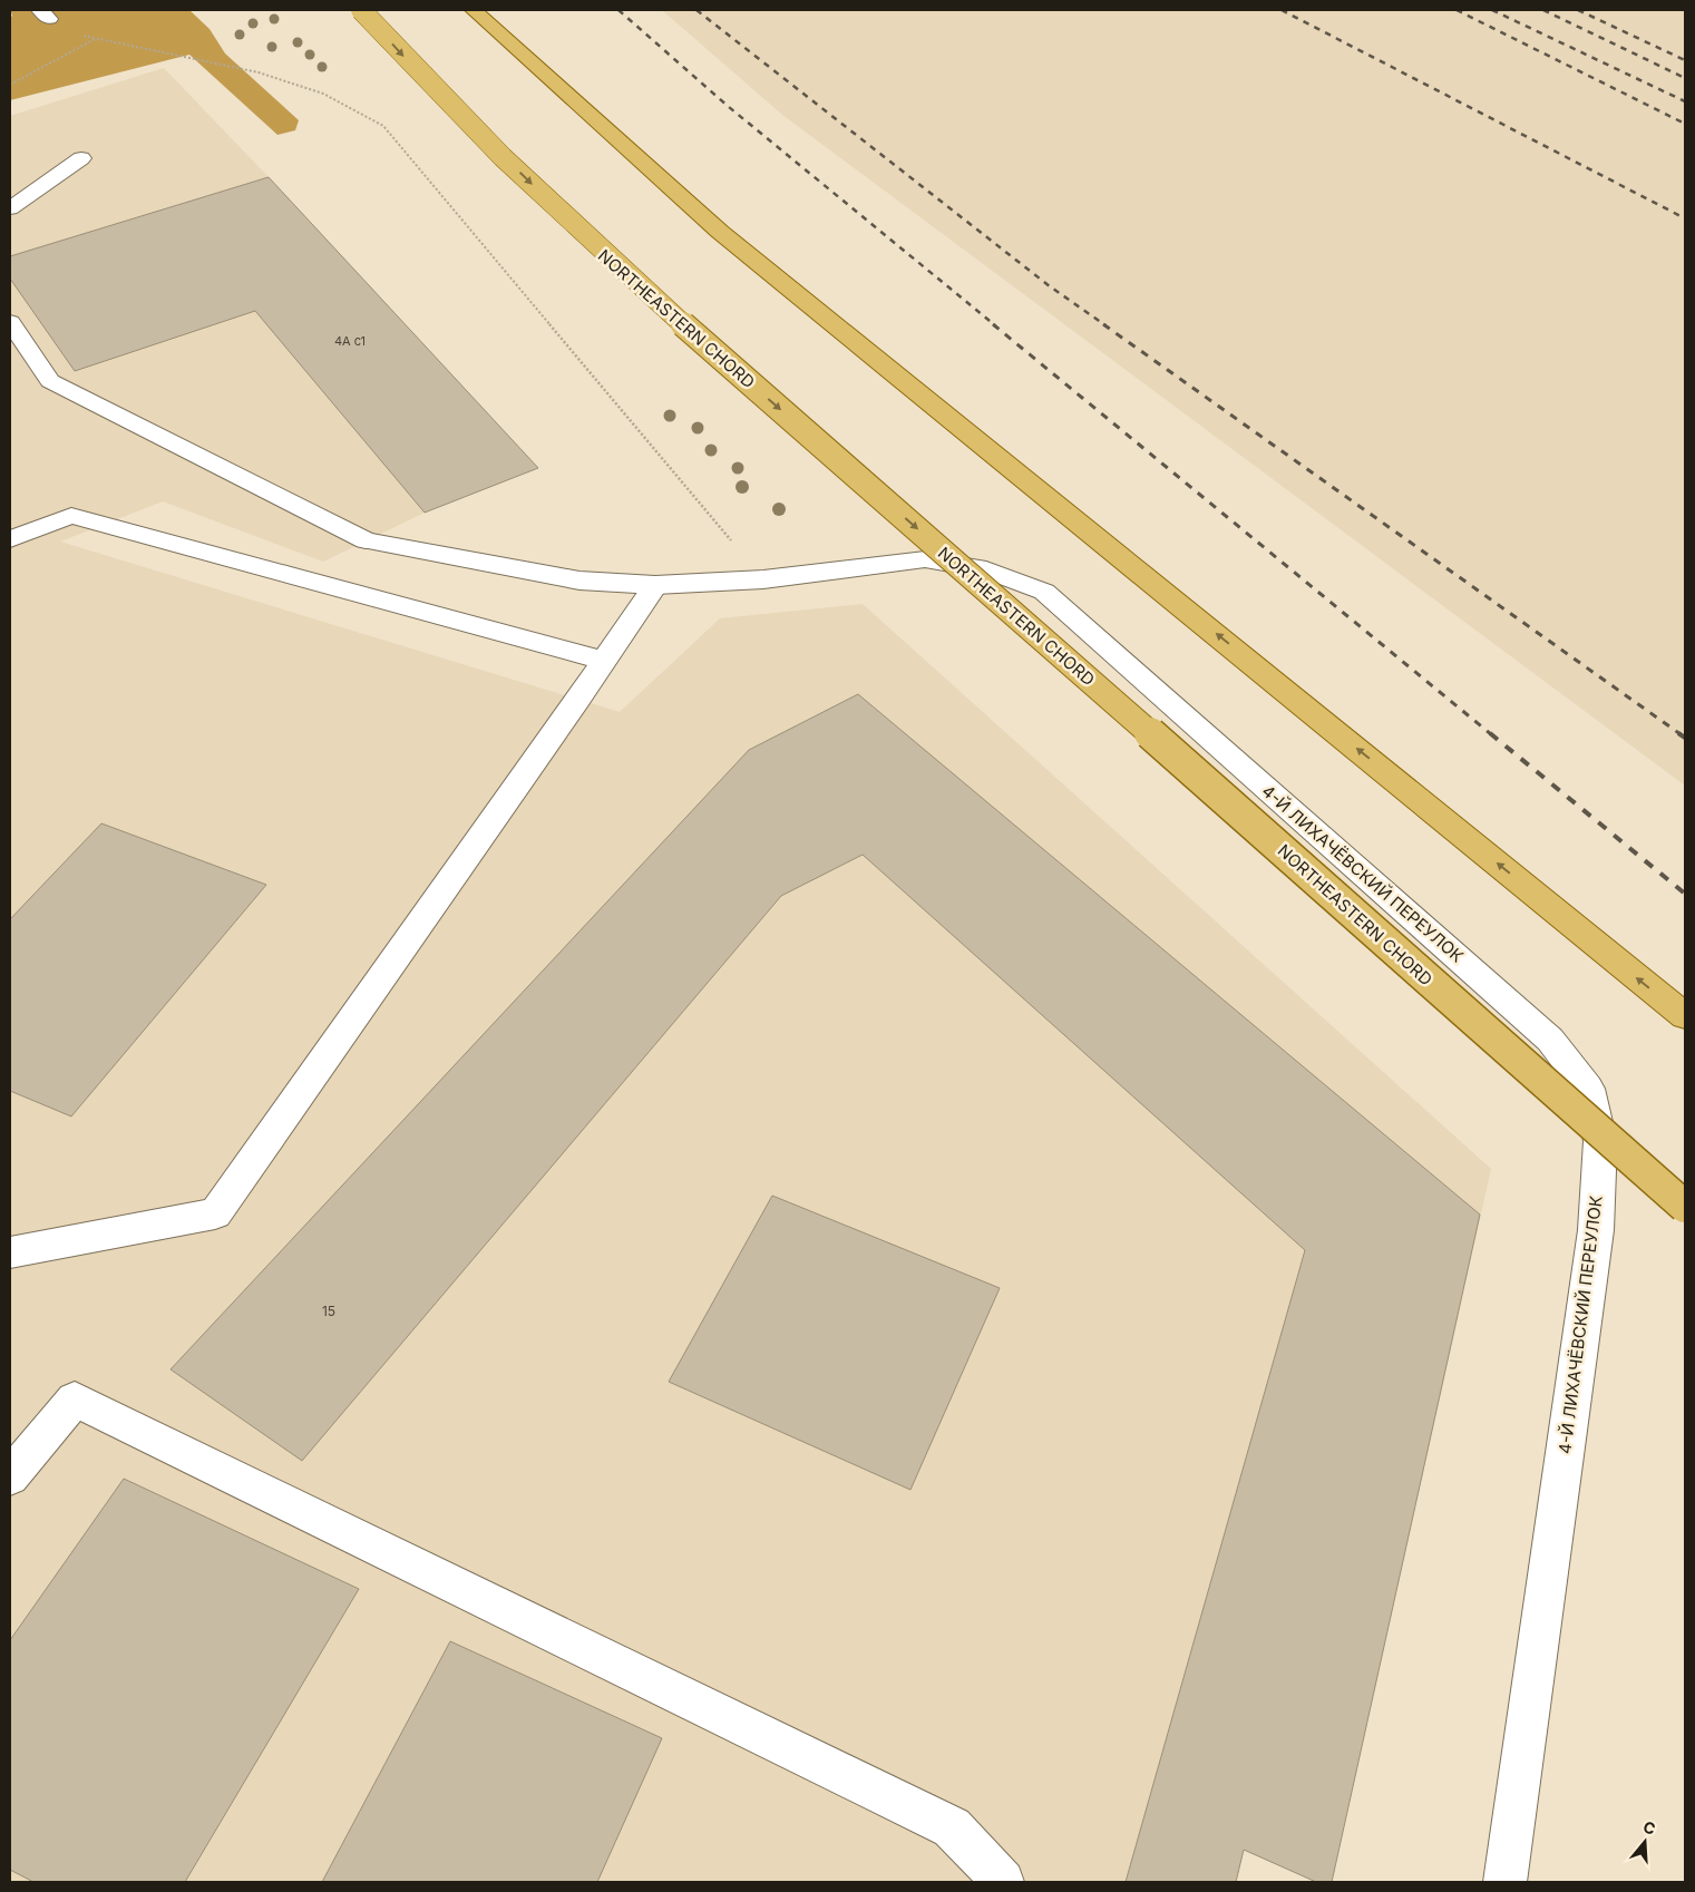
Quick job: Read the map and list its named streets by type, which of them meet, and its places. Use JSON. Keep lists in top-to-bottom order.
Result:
{
  "streets": {
    "main road": ["NORTHEASTERN CHORD"],
    "street": ["4-Й ЛИХАЧЁВСКИЙ ПЕРЕУЛОК"]
  },
  "house_numbers": ["4А с1", "15"],
  "north": "top"
}
